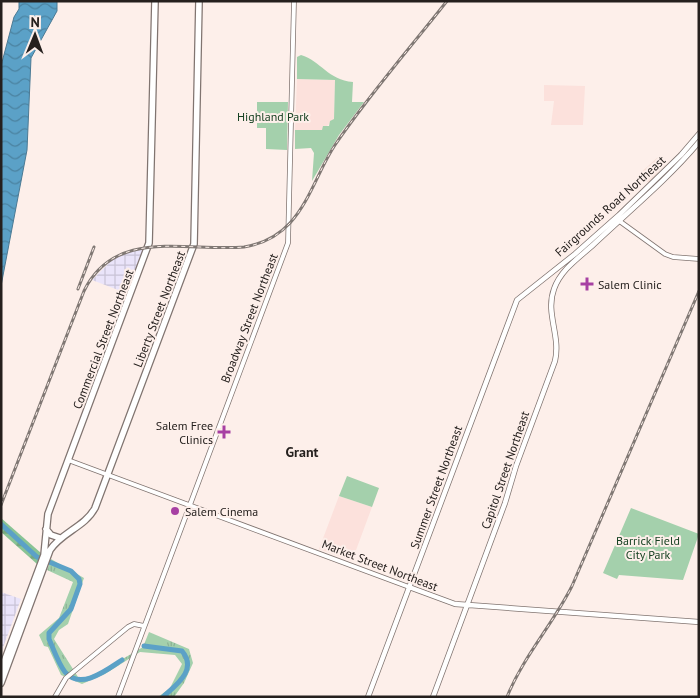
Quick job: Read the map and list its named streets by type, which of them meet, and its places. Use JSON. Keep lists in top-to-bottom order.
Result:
{
  "streets": {
    "highway": ["Liberty Street Northeast", "Commercial Street Northeast"],
    "main road": [
      "Fairgrounds Road Northeast",
      "Broadway Street Northeast",
      "Capitol Street Northeast",
      "Summer Street Northeast",
      "Market Street Northeast"
    ]
  },
  "crossings": [
    ["Fairgrounds Road Northeast", "Capitol Street Northeast"],
    ["Fairgrounds Road Northeast", "Summer Street Northeast"],
    ["Liberty Street Northeast", "Commercial Street Northeast"],
    ["Liberty Street Northeast", "Market Street Northeast"],
    ["Broadway Street Northeast", "Market Street Northeast"],
    ["Commercial Street Northeast", "Market Street Northeast"],
    ["Capitol Street Northeast", "Market Street Northeast"],
    ["Summer Street Northeast", "Market Street Northeast"]
  ],
  "districts": ["Grant"],
  "parks": ["Highland Park", "Barrick Field City Park"],
  "places": {
    "health": ["Salem Clinic", "Salem Free Clinics"],
    "other": ["Salem Cinema"]
  },
  "north": "top"
}
